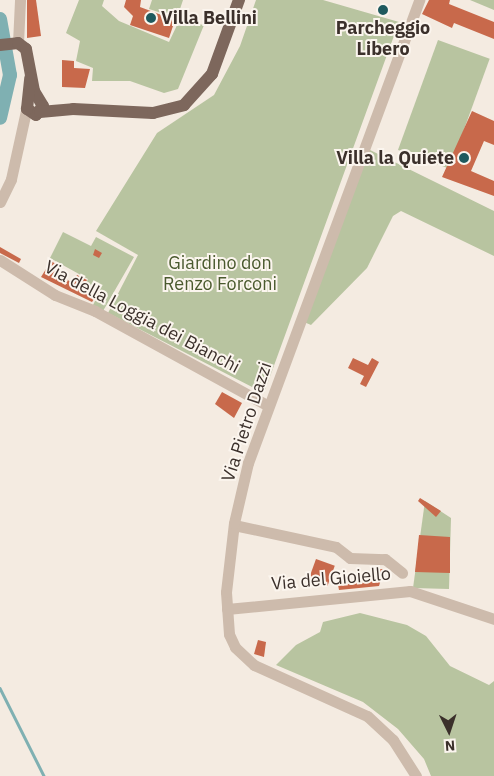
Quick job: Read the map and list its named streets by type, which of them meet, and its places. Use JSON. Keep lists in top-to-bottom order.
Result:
{
  "streets": {
    "street": ["Via della Loggia dei Bianchi", "Via Pietro Dazzi", "Via del Gioiello"]
  },
  "crossings": [
    ["Via della Loggia dei Bianchi", "Via Pietro Dazzi"],
    ["Via Pietro Dazzi", "Via del Gioiello"]
  ],
  "parks": ["Giardino don Renzo Forconi"],
  "places": ["Parcheggio Libero", "Villa Bellini", "Villa la Quiete"],
  "north": "bottom"
}
